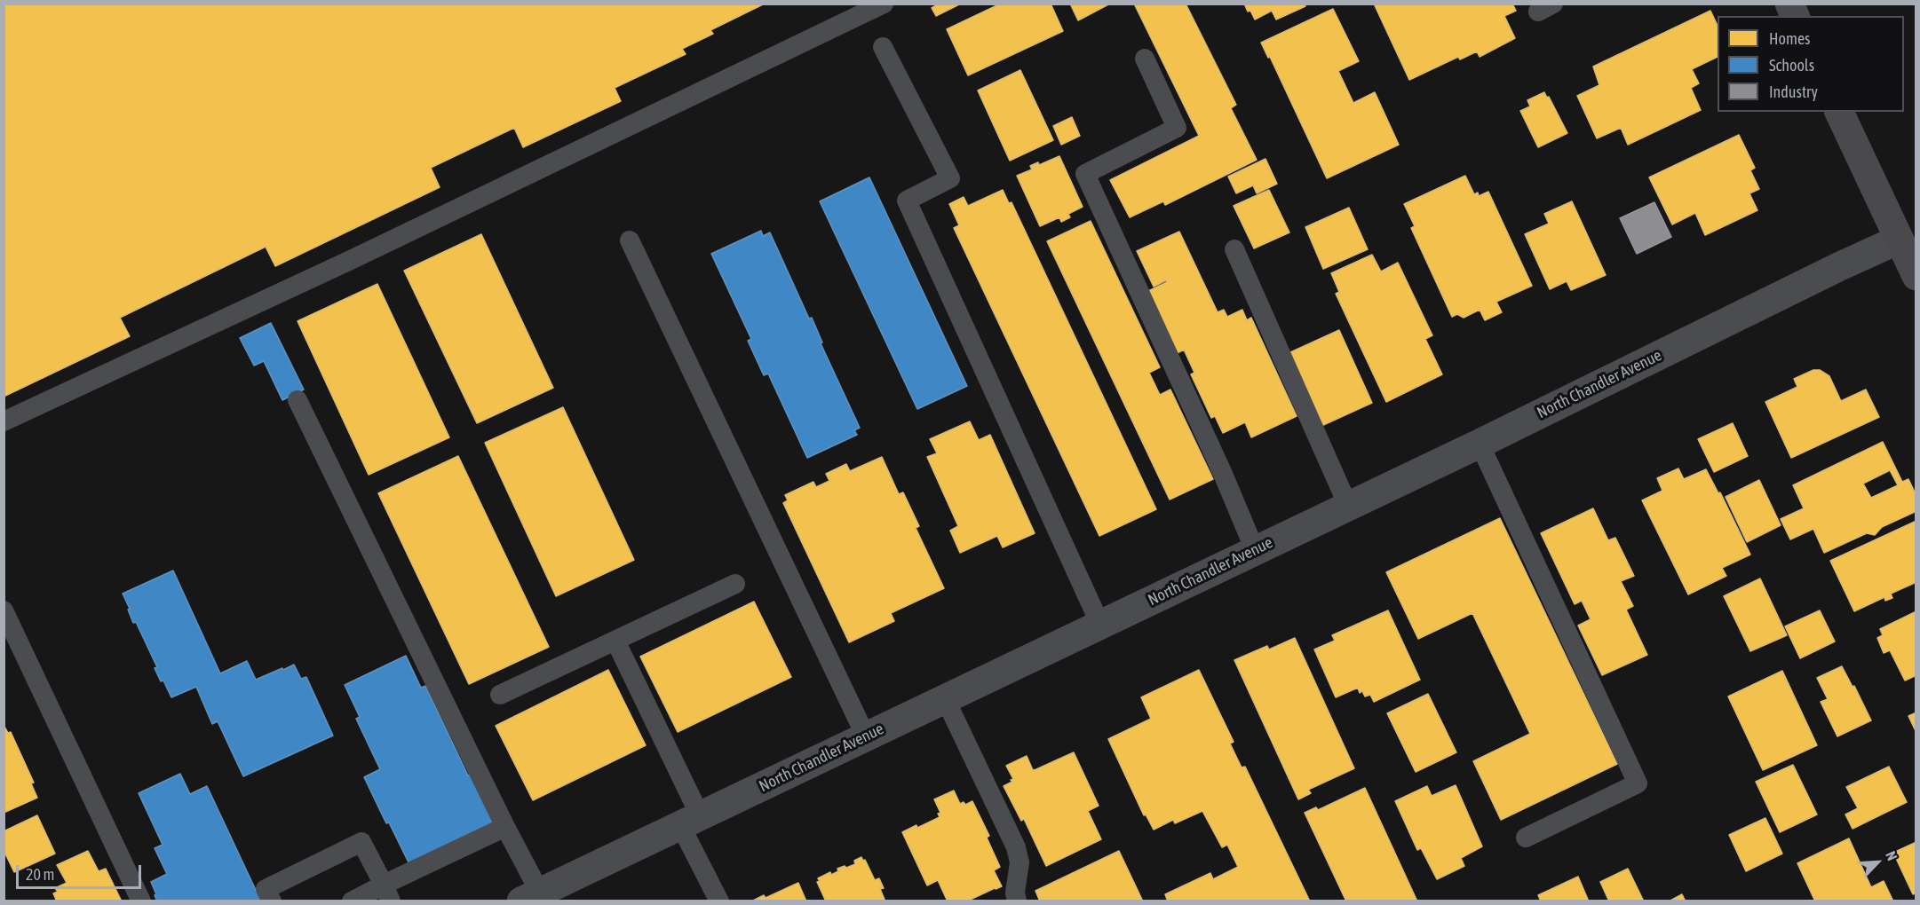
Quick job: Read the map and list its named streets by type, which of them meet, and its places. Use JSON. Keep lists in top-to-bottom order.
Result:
{
  "streets": {
    "street": ["North Chandler Avenue"]
  },
  "legend": ["Homes", "Schools", "Industry"],
  "scale_bar": "20 m",
  "north": "top right"
}
